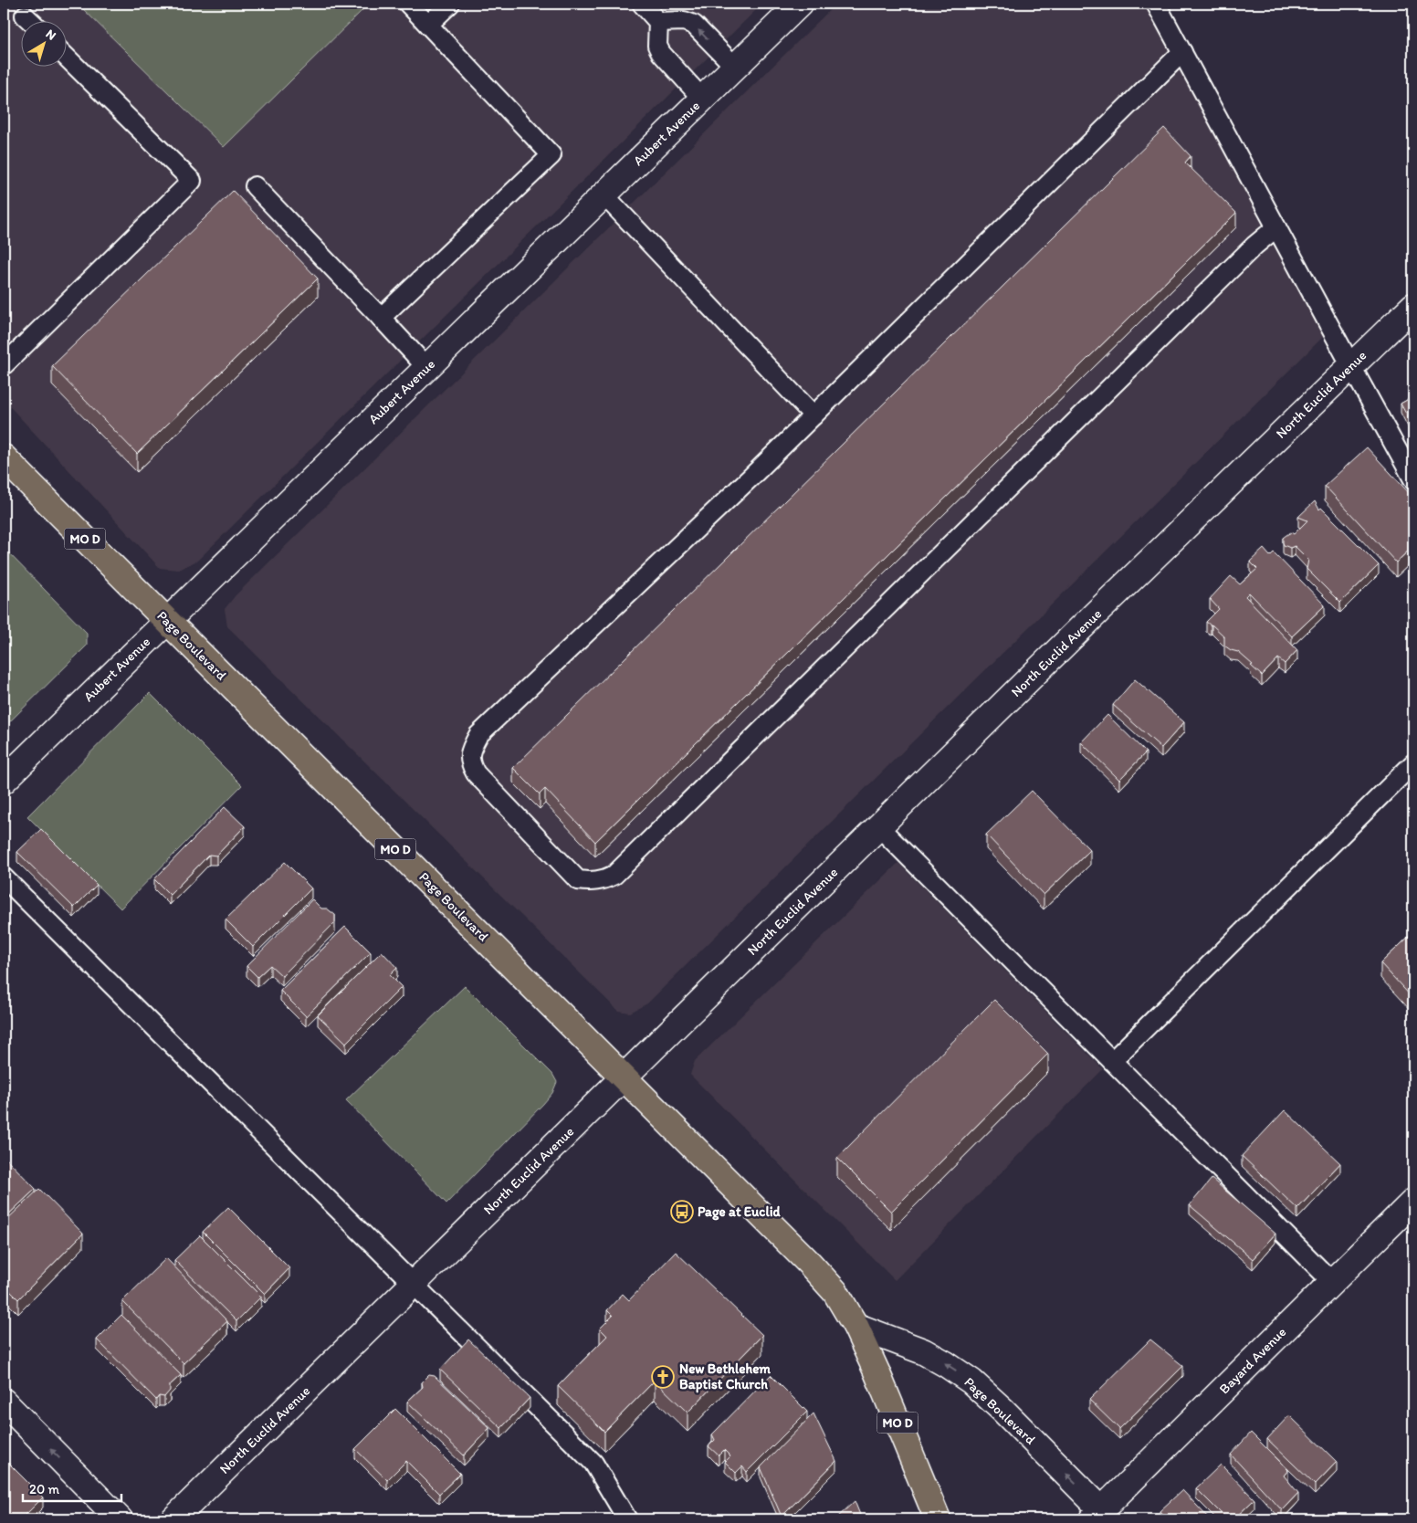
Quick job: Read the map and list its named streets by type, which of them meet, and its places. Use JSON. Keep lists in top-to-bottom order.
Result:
{
  "streets": {
    "main road": ["MO D", "Page Boulevard"],
    "street": ["Aubert Avenue", "North Euclid Avenue", "Bayard Avenue"]
  },
  "crossings": [
    ["Aubert Avenue", "Page Boulevard"],
    ["North Euclid Avenue", "Page Boulevard"],
    ["Page Boulevard", "Bayard Avenue"]
  ],
  "places": {
    "bus stop": ["Page at Euclid"],
    "church": ["New Bethlehem Baptist Church"]
  },
  "scale_bar": "20 m",
  "north": "top right"
}
